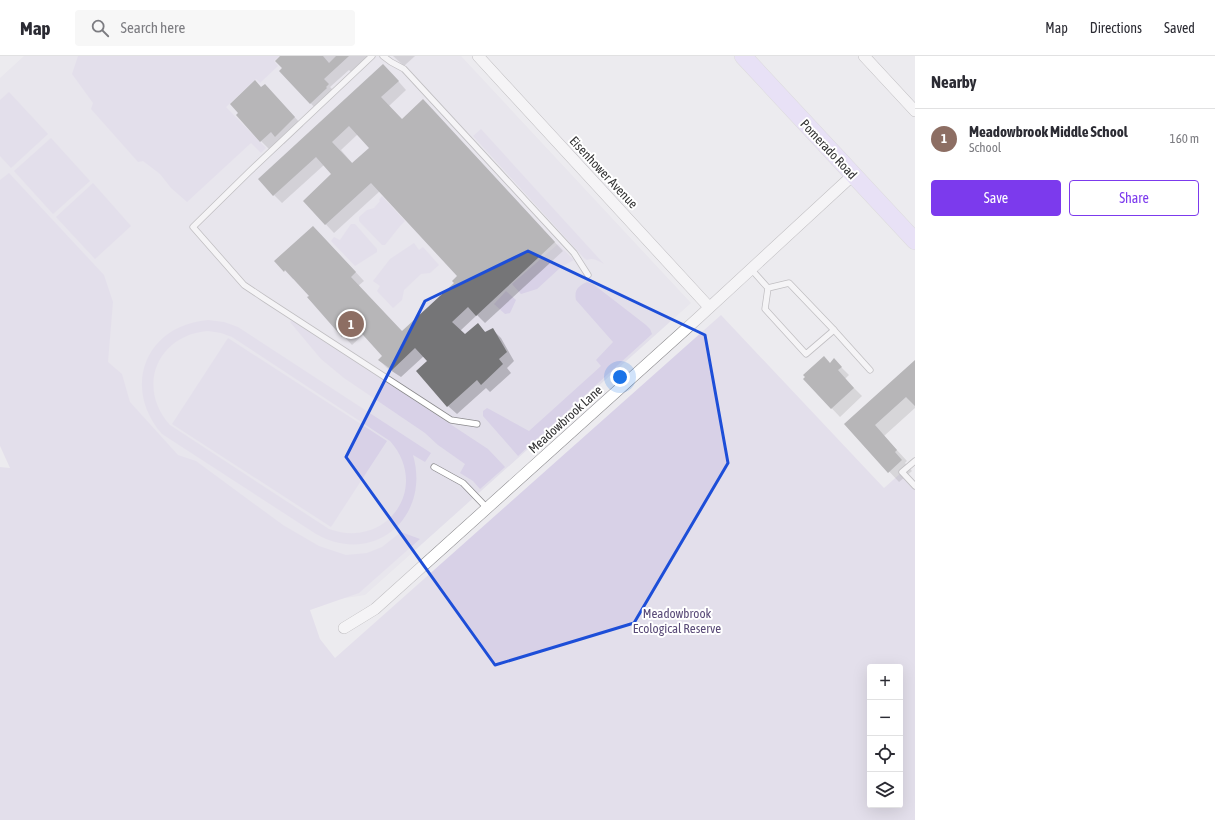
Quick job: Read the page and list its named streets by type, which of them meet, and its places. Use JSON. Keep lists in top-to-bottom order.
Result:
{
  "streets": {
    "main road": ["Pomerado Road"],
    "street": ["Eisenhower Avenue", "Meadowbrook Lane"]
  },
  "crossings": [
    ["Pomerado Road", "Meadowbrook Lane"],
    ["Eisenhower Avenue", "Meadowbrook Lane"]
  ],
  "parks": ["Meadowbrook Ecological Reserve"],
  "page": {
    "header": "Map",
    "search": "Search here",
    "nav": ["Map", "Directions", "Saved"],
    "heading": "Nearby",
    "list": [
      {
        "mark": "1",
        "name": "Meadowbrook Middle School",
        "note": "School",
        "value": "160 m"
      }
    ],
    "buttons": ["Save", "Share"],
    "pins": "1",
    "map_buttons": ["+", "−"]
  }
}
